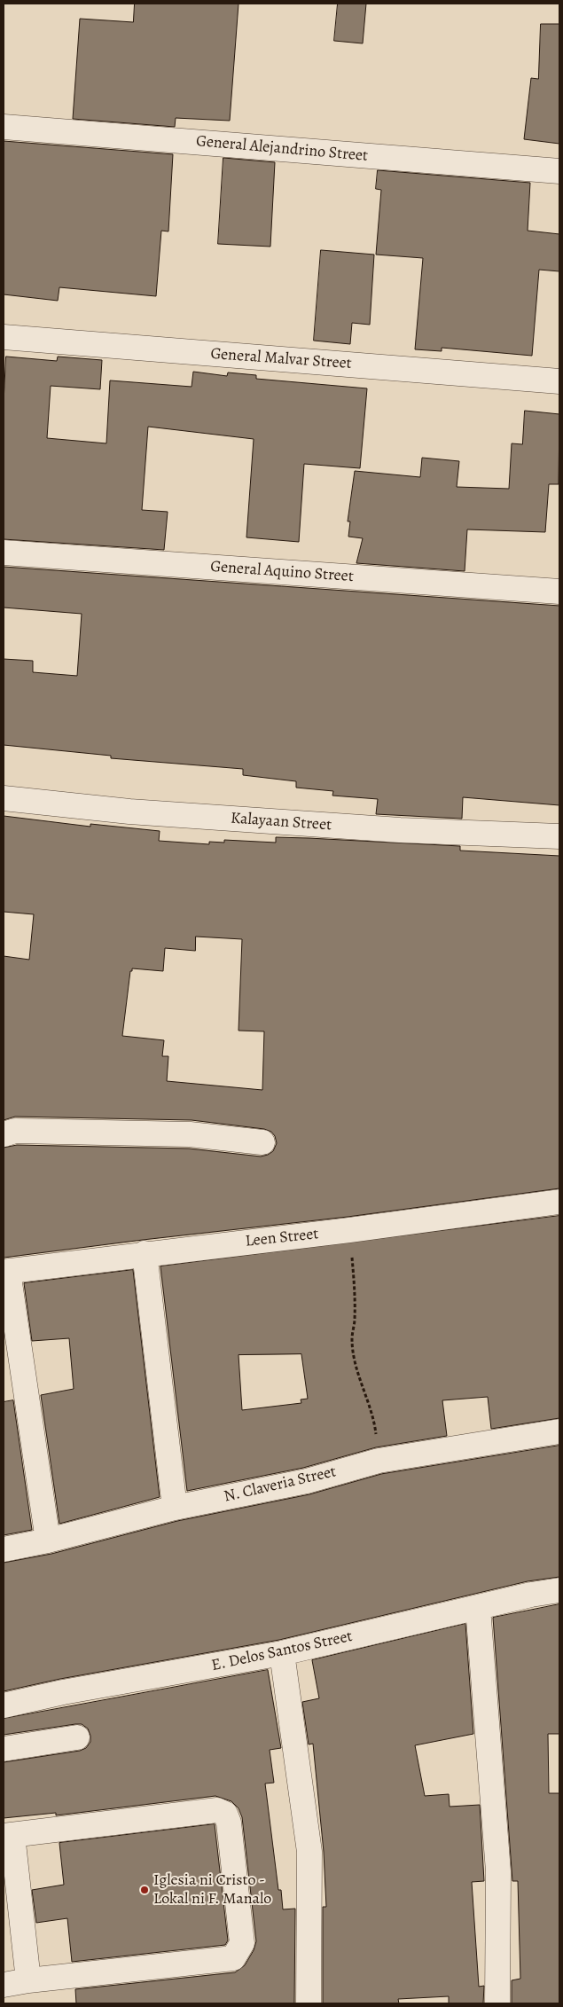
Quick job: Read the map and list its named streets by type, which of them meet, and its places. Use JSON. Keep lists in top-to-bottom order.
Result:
{
  "streets": {
    "street": [
      "General Alejandrino Street",
      "General Malvar Street",
      "General Aquino Street",
      "Kalayaan Street",
      "Leen Street",
      "N. Claveria Street",
      "E. Delos Santos Street"
    ]
  },
  "places": ["Iglesia ni Cristo - Lokal ni F. Manalo"]
}
